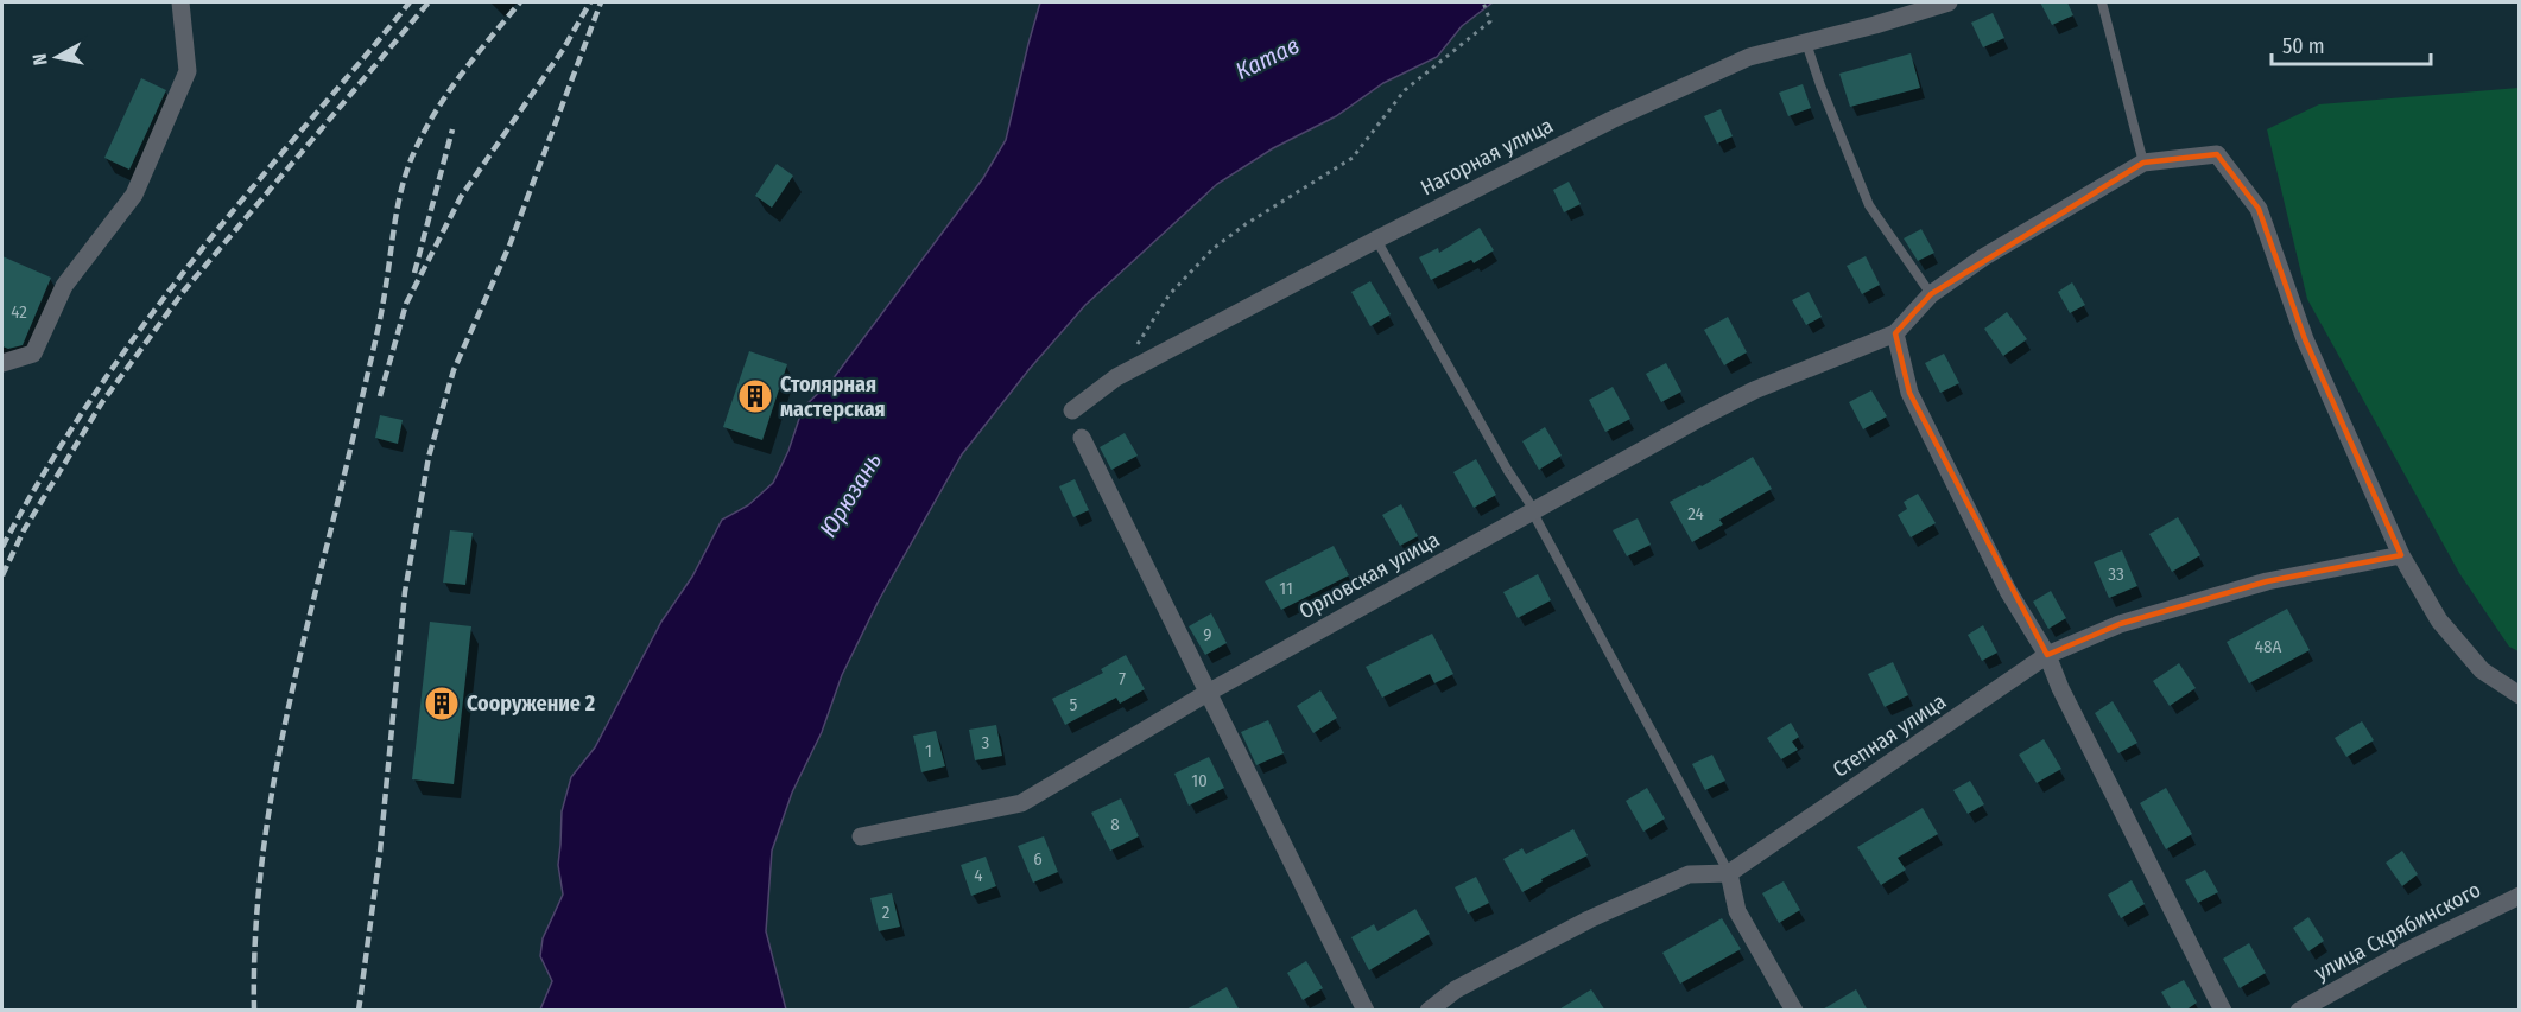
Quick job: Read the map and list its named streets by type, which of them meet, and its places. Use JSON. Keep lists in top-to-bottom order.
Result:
{
  "streets": {
    "street": [
      "Нагорная улица",
      "Орловская улица",
      "Степная улица",
      "улица Скрябинского"
    ]
  },
  "water": ["Катав", "Юрюзань"],
  "places": {
    "building": ["Столярная мастерская", "Сооружение 2"]
  },
  "house_numbers": [
    "42",
    "24",
    "33",
    "11",
    "9",
    "48А",
    "7",
    "5",
    "3",
    "1",
    "10",
    "8",
    "6",
    "4",
    "2"
  ],
  "scale_bar": "50 m",
  "north": "left"
}
